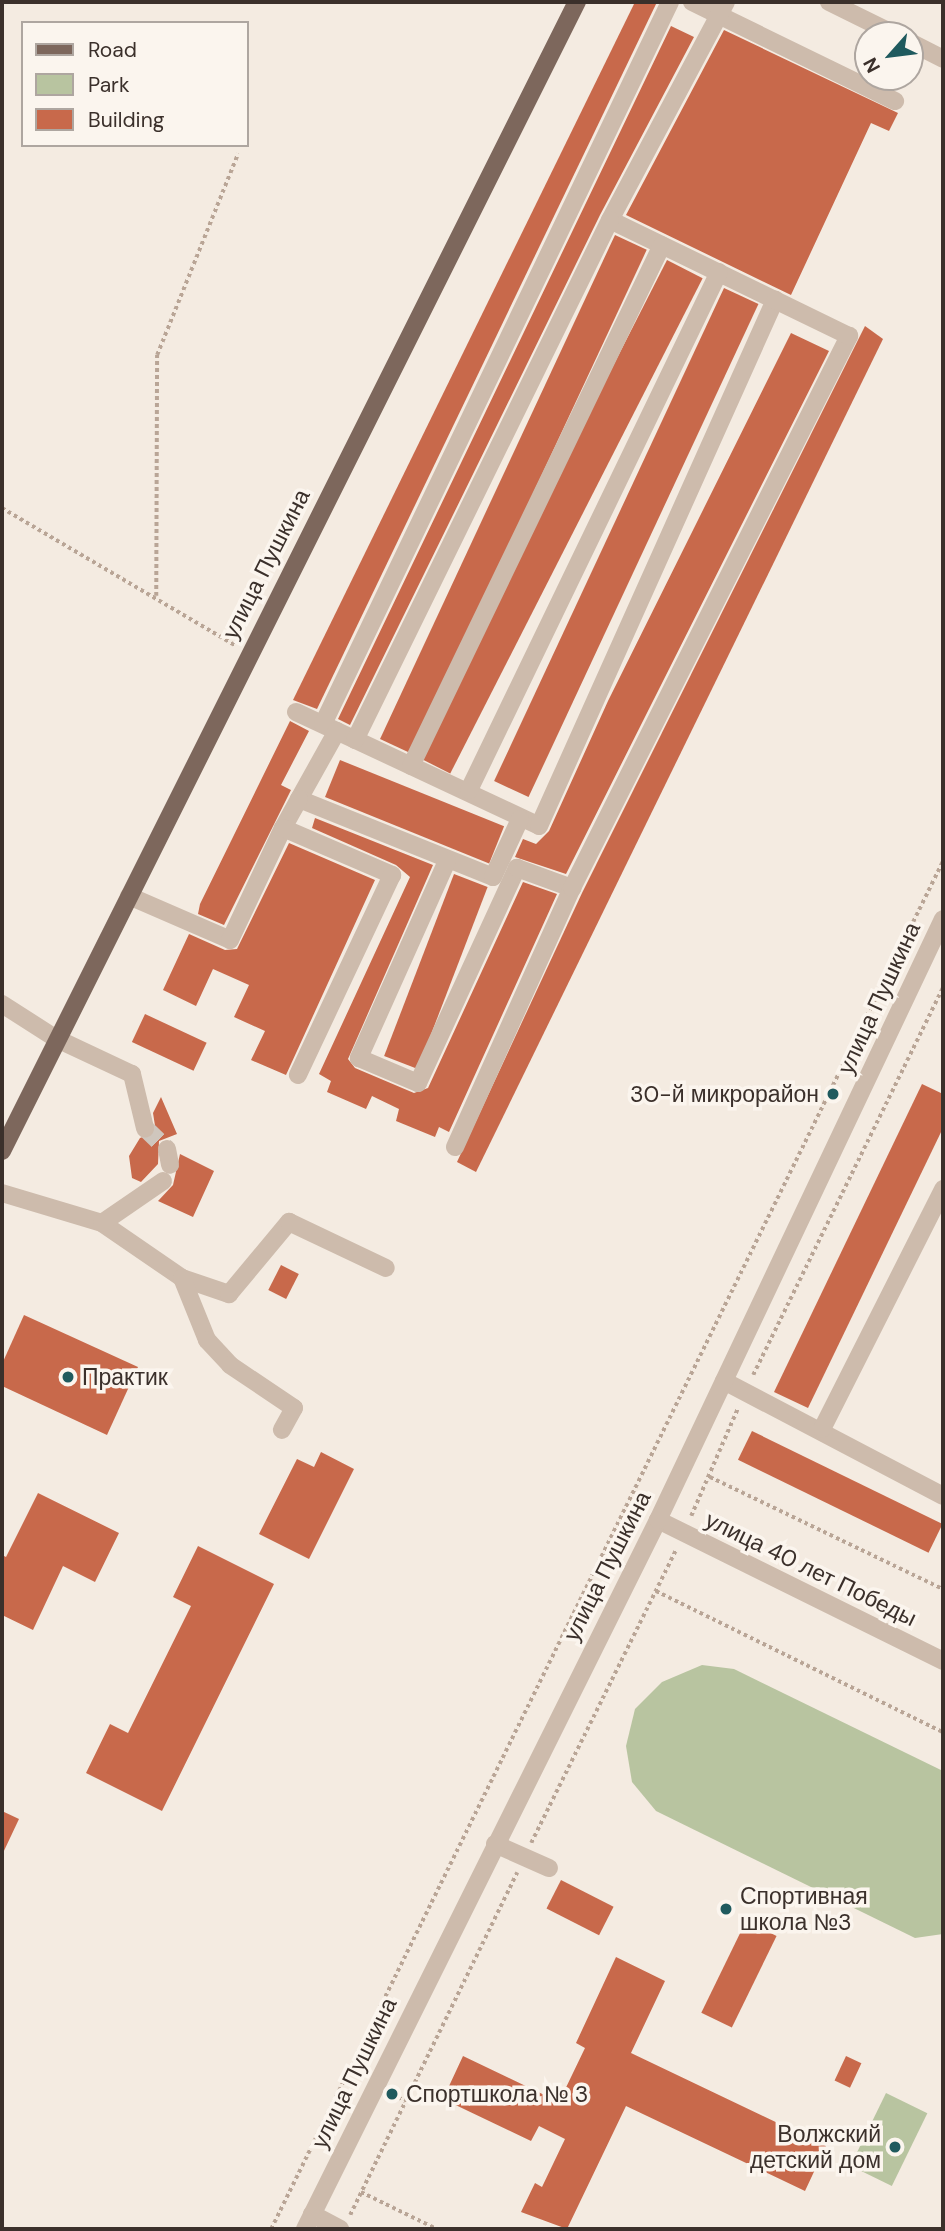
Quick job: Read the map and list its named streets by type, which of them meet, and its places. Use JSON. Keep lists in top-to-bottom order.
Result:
{
  "streets": {
    "main road": ["улица Пушкина"],
    "street": ["улица 40 лет Победы"]
  },
  "crossings": [
    ["улица Пушкина", "улица 40 лет Победы"]
  ],
  "places": [
    "30-й микрорайон",
    "Практик",
    "Спортивная школа №3",
    "Спортшкола № 3",
    "Волжский детский дом"
  ],
  "legend": ["Road", "Park", "Building"],
  "north": "bottom left"
}
